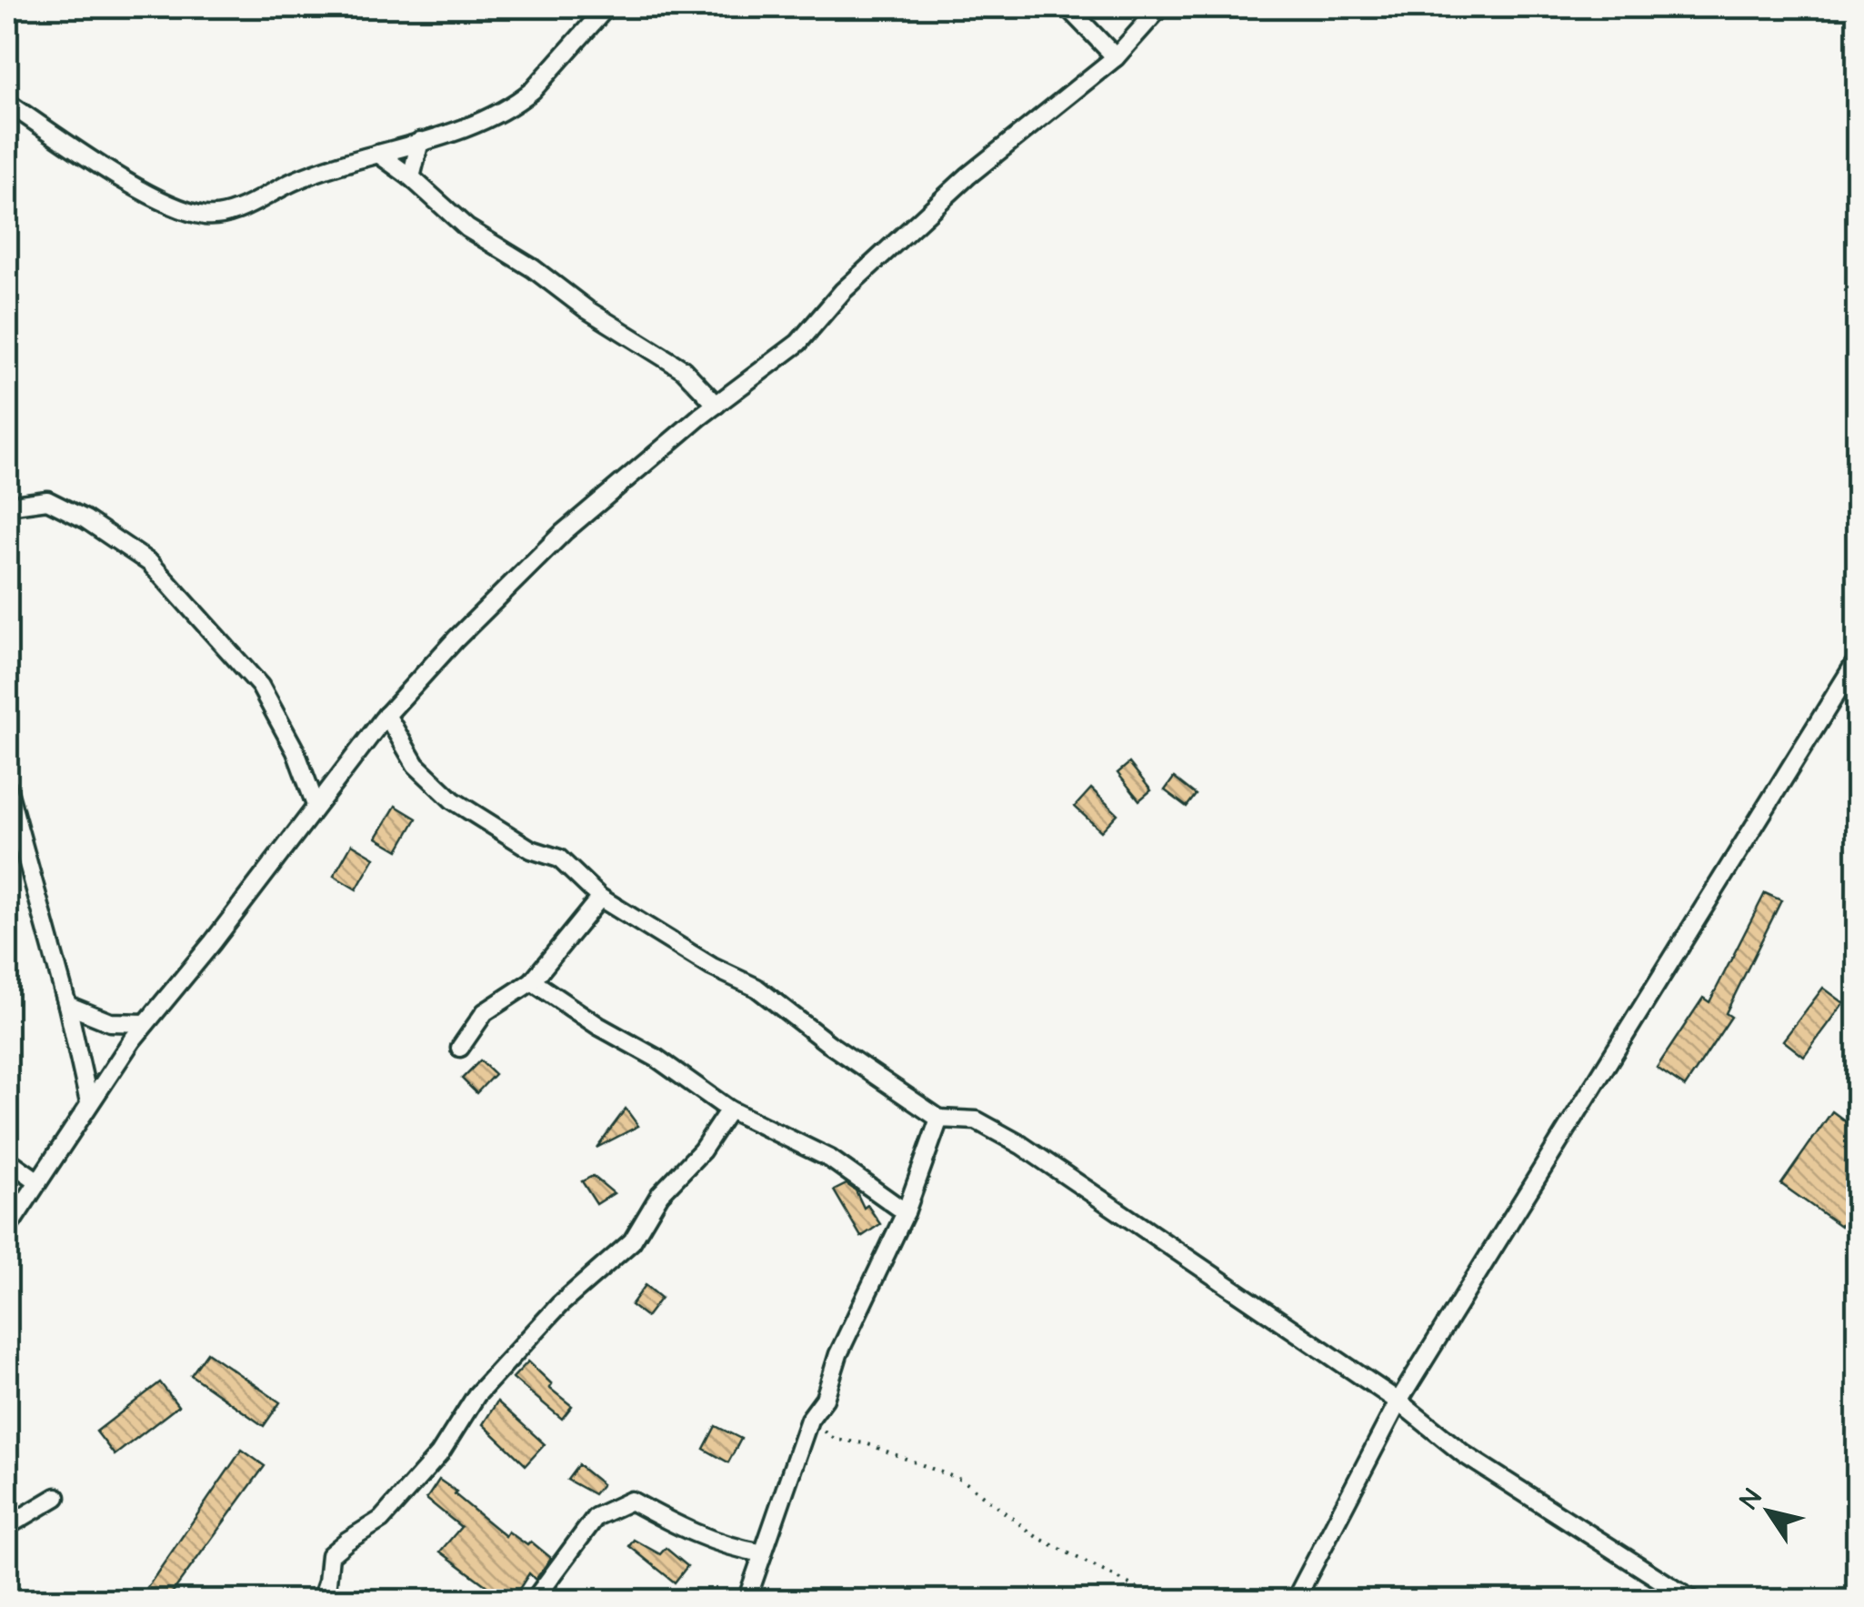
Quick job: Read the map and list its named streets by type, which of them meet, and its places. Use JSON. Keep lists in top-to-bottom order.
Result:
{
  "north": "top left"
}
